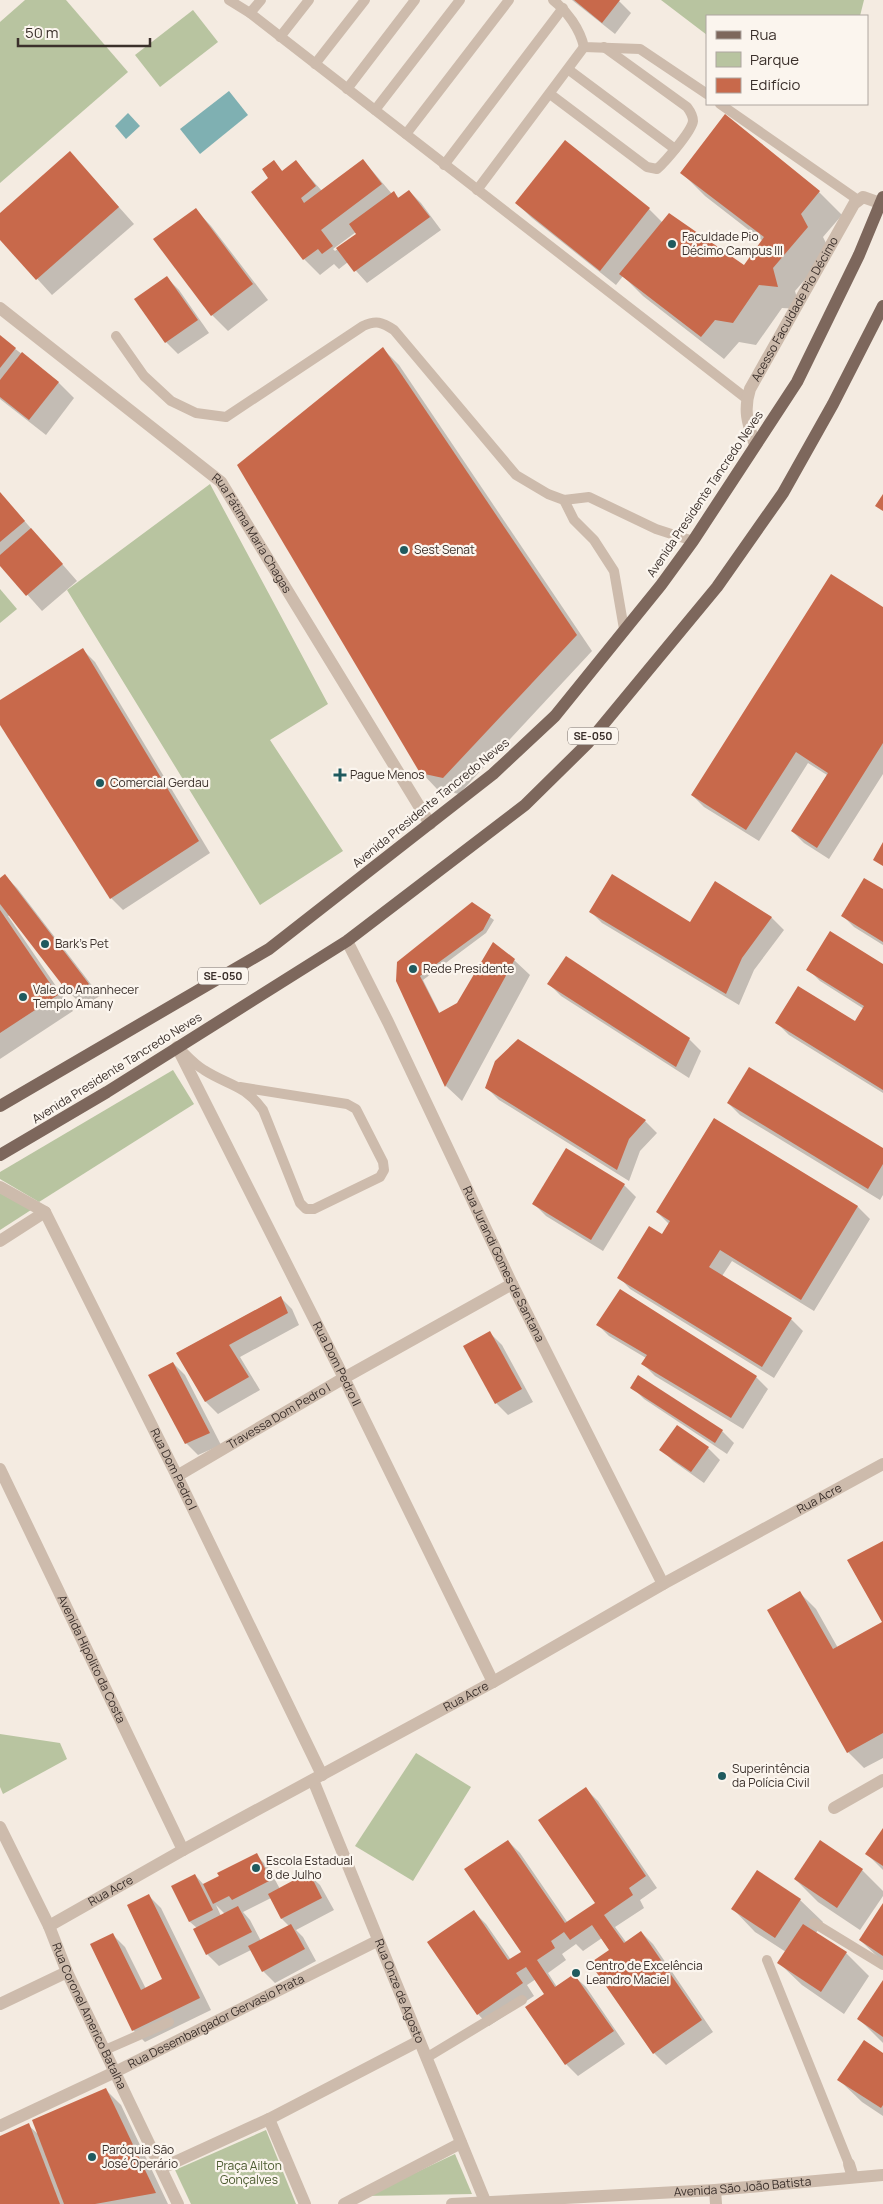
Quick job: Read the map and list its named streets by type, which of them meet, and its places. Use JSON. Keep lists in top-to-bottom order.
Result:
{
  "streets": {
    "main road": ["Avenida Presidente Tancredo Neves", "SE-050"],
    "street": [
      "Acesso Faculdade Pio Décimo",
      "Rua Fátima Maria Chagas",
      "Rua Jurandi Gomes de Santana",
      "Rua Dom Pedro II",
      "Travessa Dom Pedro I",
      "Rua Dom Pedro I",
      "Rua Acre",
      "Avenida Hipolito da Costa",
      "Rua Onze de Agosto",
      "Rua Coronel Americo Batalha",
      "Rua Desembargador Gervasio Prata",
      "Avenida São João Batista"
    ]
  },
  "crossings": [
    ["Acesso Faculdade Pio Décimo", "Avenida Presidente Tancredo Neves"],
    ["Avenida Presidente Tancredo Neves", "Rua Fátima Maria Chagas"],
    ["Avenida Presidente Tancredo Neves", "Rua Jurandi Gomes de Santana"],
    ["Avenida Presidente Tancredo Neves", "Rua Dom Pedro II"],
    ["Rua Jurandi Gomes de Santana", "Travessa Dom Pedro I"],
    ["Rua Jurandi Gomes de Santana", "Rua Acre"],
    ["Rua Dom Pedro II", "Travessa Dom Pedro I"],
    ["Rua Dom Pedro II", "Rua Acre"],
    ["Travessa Dom Pedro I", "Rua Dom Pedro I"],
    ["Rua Dom Pedro I", "Rua Acre"],
    ["Rua Dom Pedro I", "Rua Onze de Agosto"],
    ["Rua Acre", "Avenida Hipolito da Costa"],
    ["Rua Acre", "Rua Onze de Agosto"],
    ["Rua Acre", "Rua Coronel Americo Batalha"],
    ["Rua Onze de Agosto", "Rua Desembargador Gervasio Prata"],
    ["Rua Onze de Agosto", "Avenida São João Batista"],
    ["Rua Coronel Americo Batalha", "Rua Desembargador Gervasio Prata"]
  ],
  "parks": ["Praça Ailton Gonçalves"],
  "places": {
    "other": [
      "Faculdade Pio Décimo Campus III",
      "Sest Senat",
      "Comercial Gerdau",
      "Bark's Pet",
      "Rede Presidente",
      "Vale do Amanhecer Templo Amany",
      "Superintência da Polícia Civil",
      "Escola Estadual 8 de Julho",
      "Centro de Excelência Leandro Maciel",
      "Paróquia São José Operário"
    ],
    "health": ["Pague Menos"]
  },
  "legend": ["Rua", "Parque", "Edifício"],
  "scale_bar": "50 m"
}
